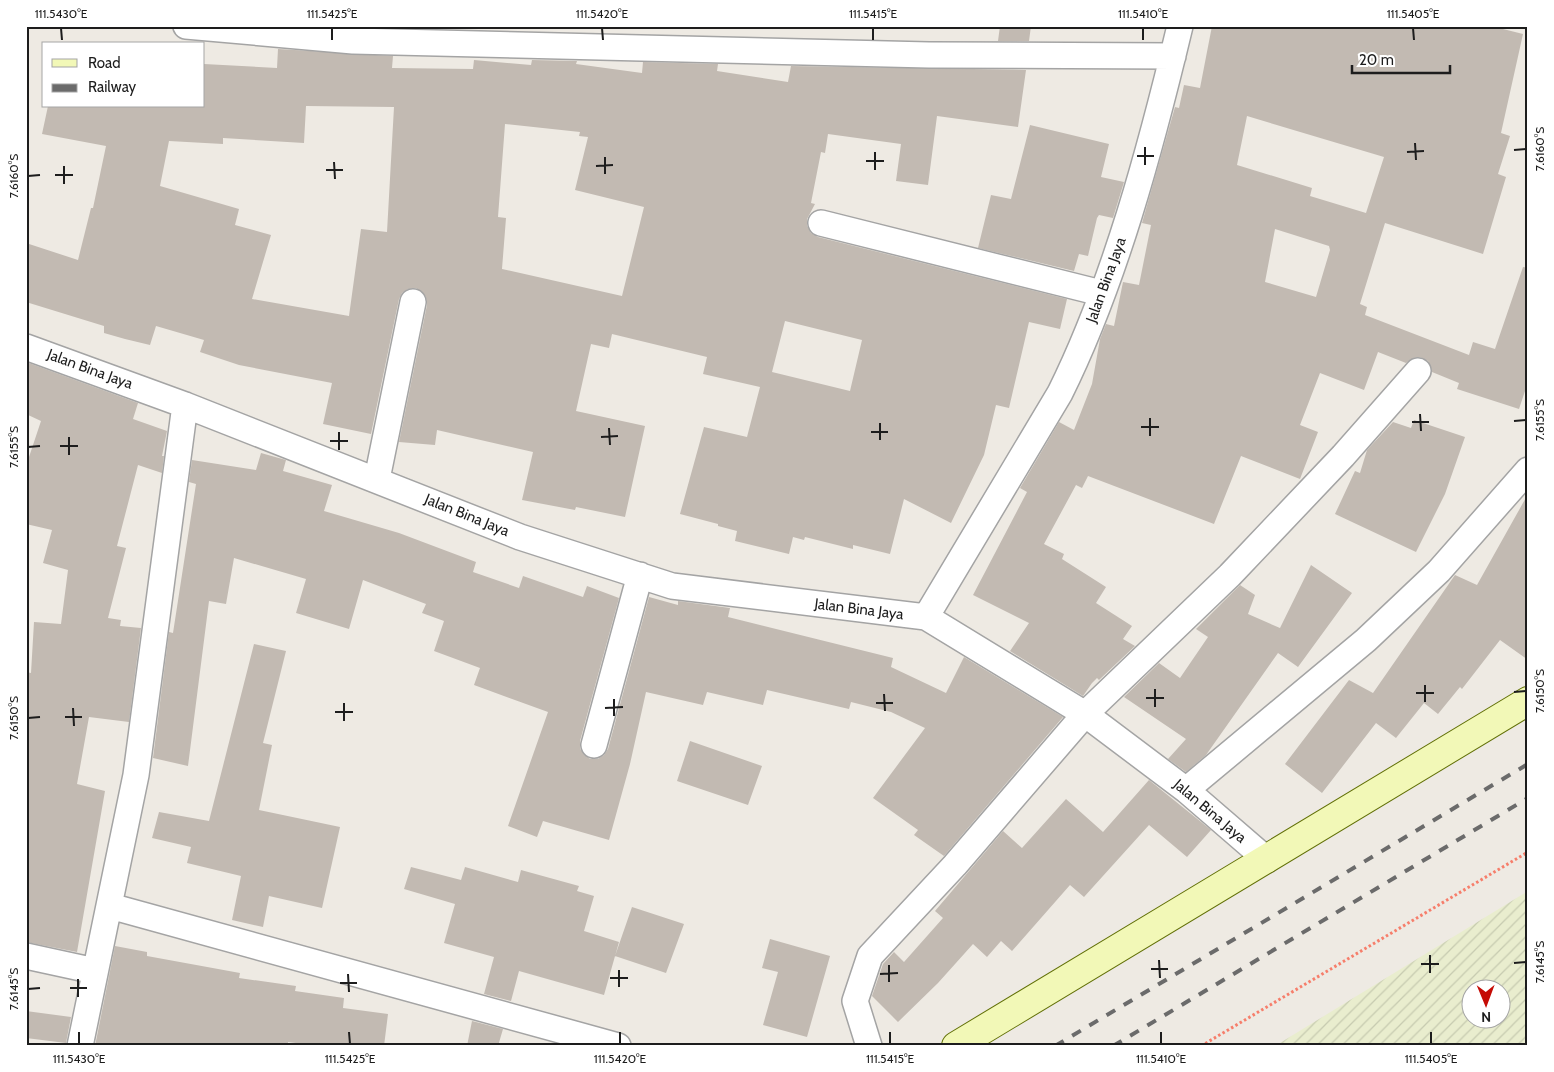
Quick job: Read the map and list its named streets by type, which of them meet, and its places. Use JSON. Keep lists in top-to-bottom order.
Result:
{
  "streets": {
    "street": ["Jalan Bina Jaya"]
  },
  "legend": ["Road", "Railway"],
  "scale_bar": "20 m",
  "north": "bottom",
  "coordinates": [
    "111.5430°E",
    "111.5425°E",
    "111.5420°E",
    "111.5415°E",
    "111.5410°E",
    "111.5405°E",
    "7.6160°S",
    "7.6155°S",
    "7.6150°S",
    "7.6145°S"
  ]
}
